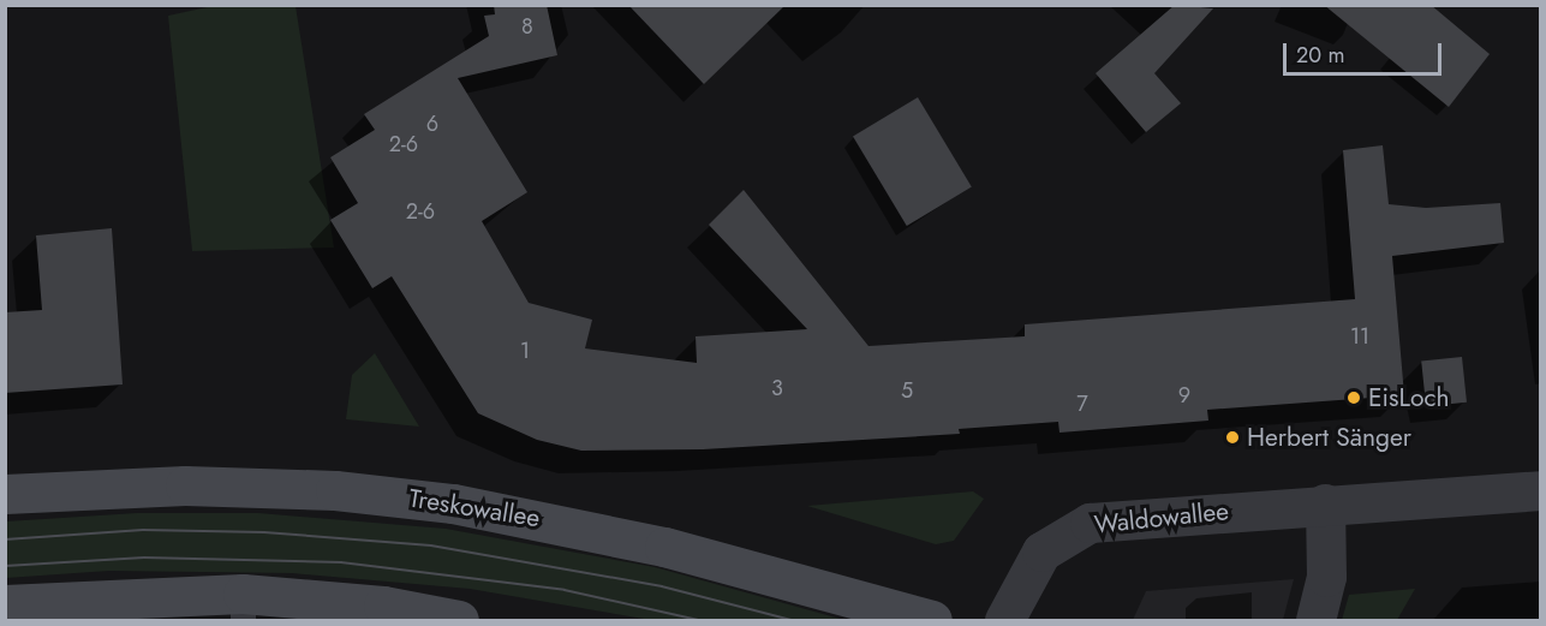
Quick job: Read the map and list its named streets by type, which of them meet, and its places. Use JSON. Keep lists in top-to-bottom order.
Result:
{
  "streets": {
    "main road": ["Treskowallee"],
    "street": ["Waldowallee"]
  },
  "places": ["EisLoch", "Herbert Sänger"],
  "house_numbers": [
    "8",
    "6",
    "2-6",
    "2-6",
    "11",
    "1",
    "3",
    "5",
    "9",
    "7"
  ],
  "scale_bar": "20 m"
}
